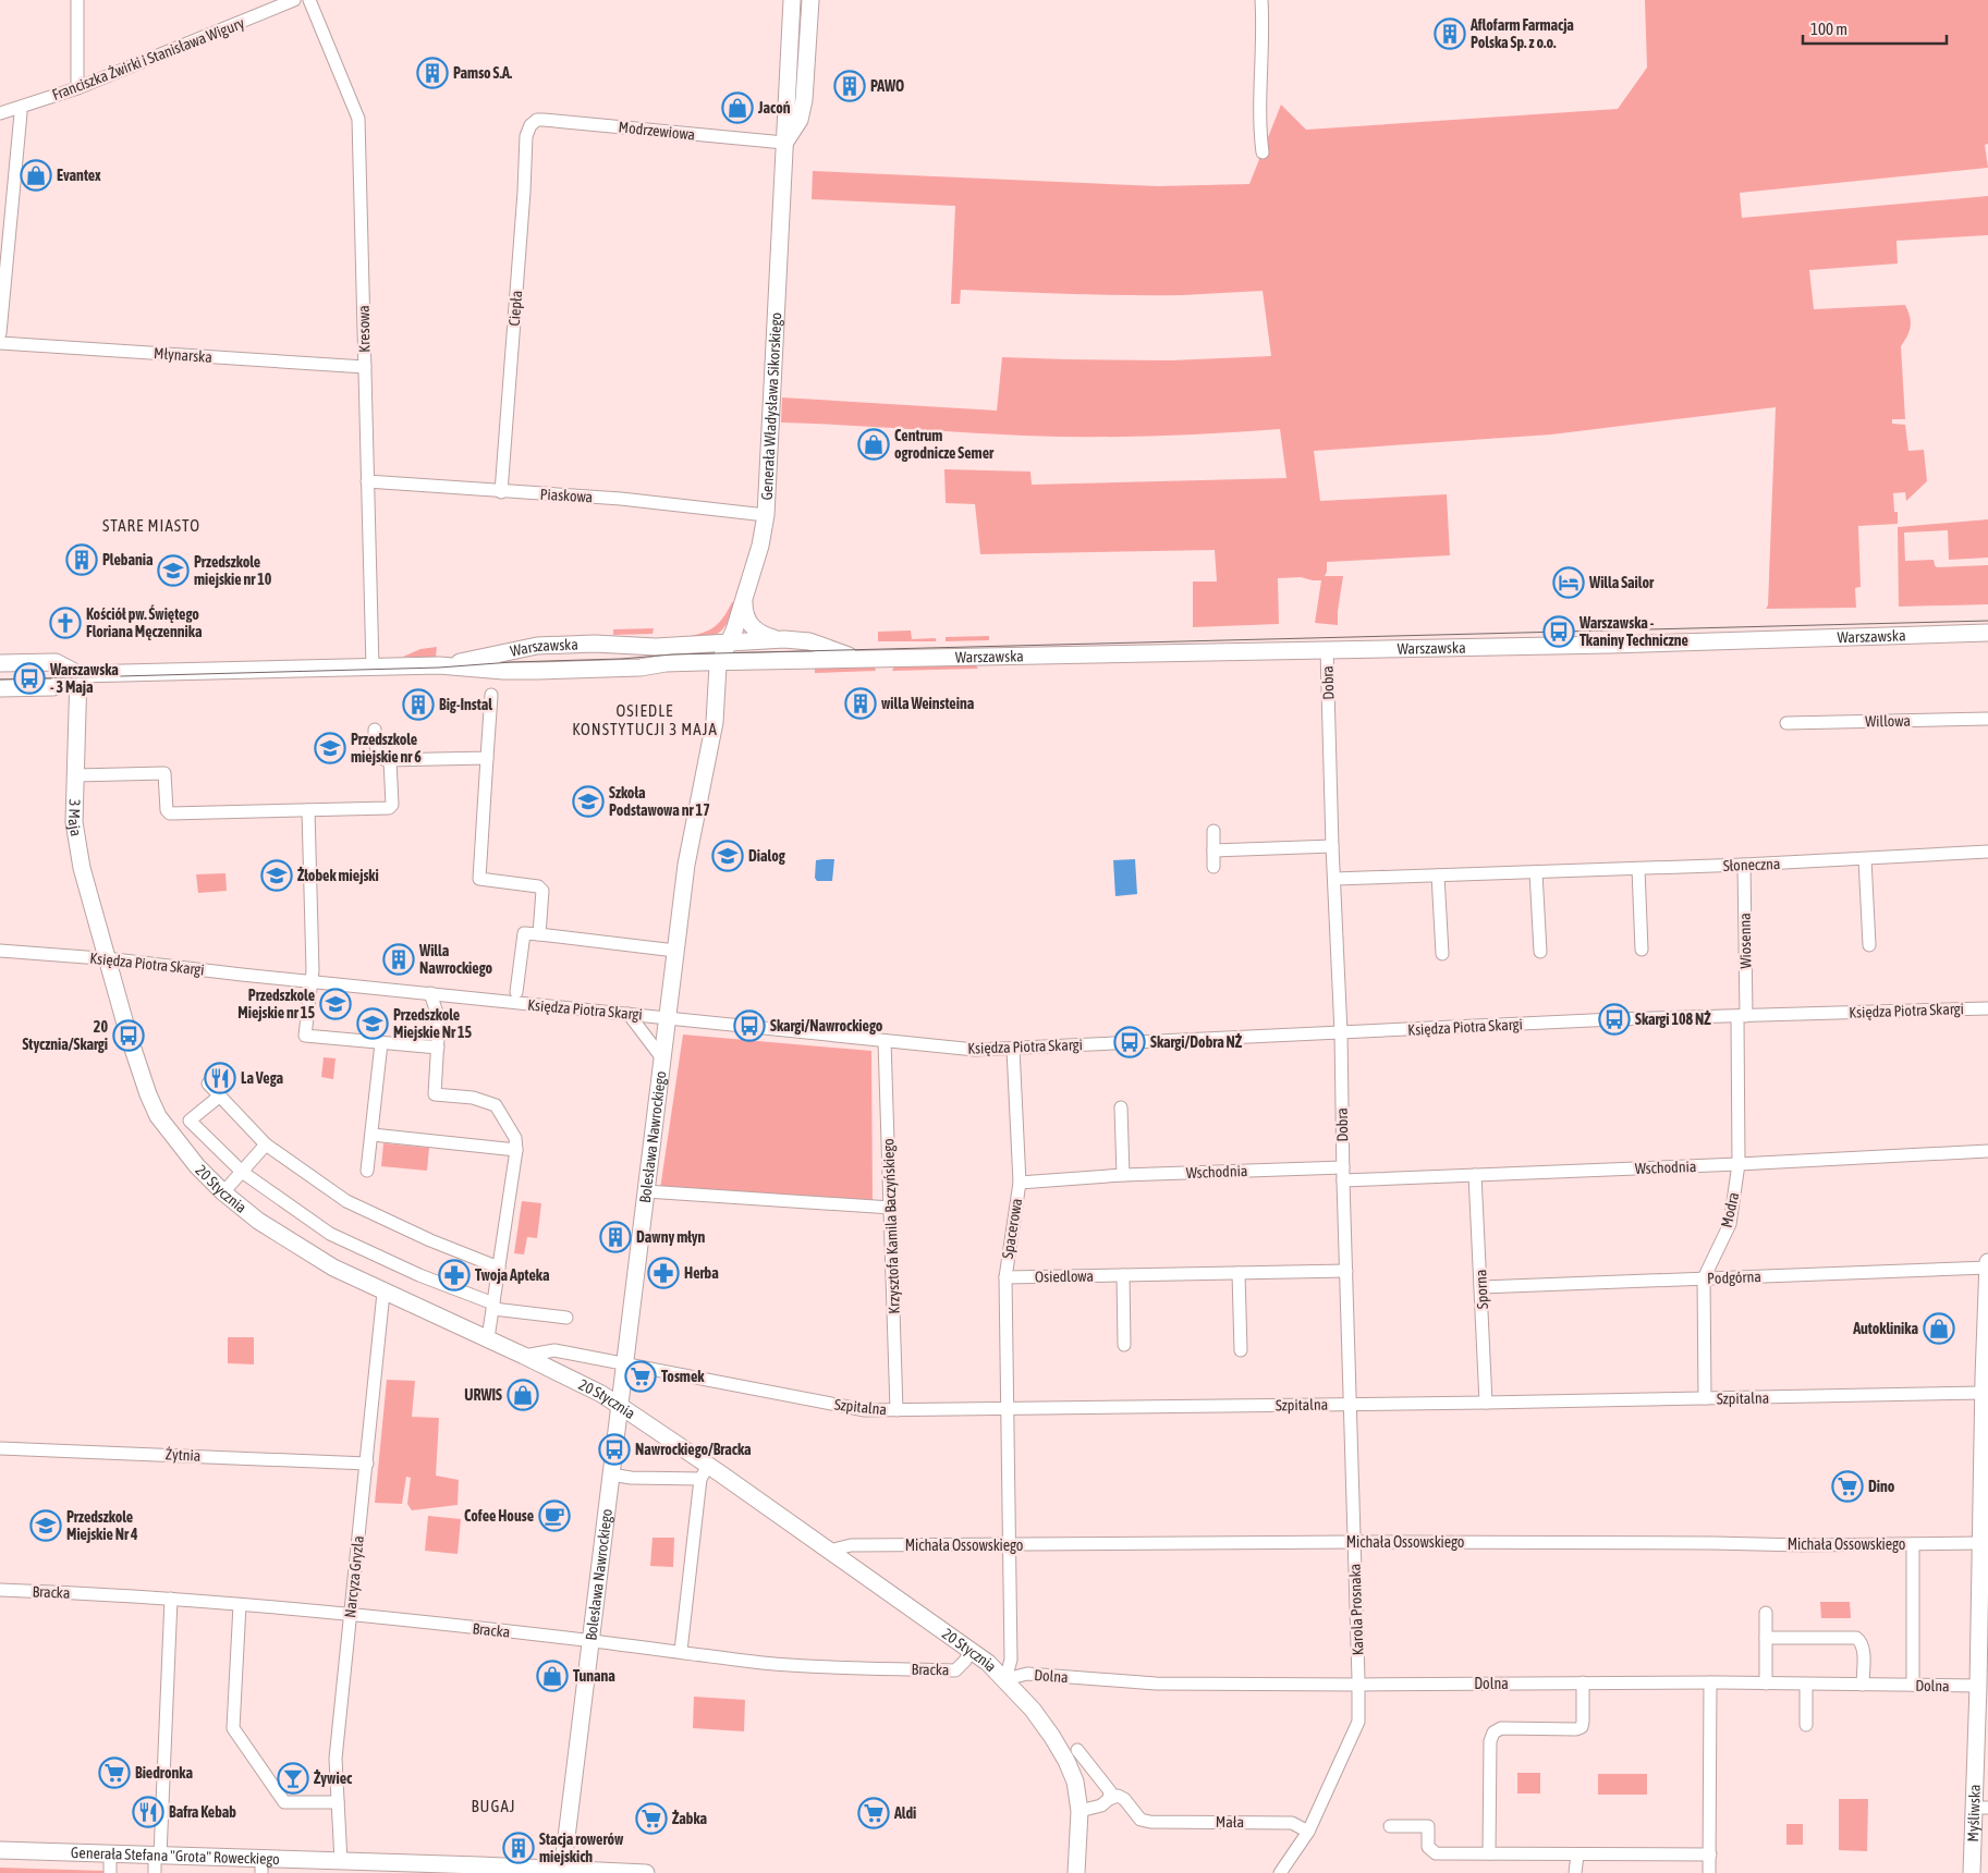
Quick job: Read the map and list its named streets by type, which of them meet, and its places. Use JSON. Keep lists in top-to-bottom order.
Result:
{
  "streets": {
    "street": [
      "Franciszka Żwirki i Stanisława Wigury",
      "Modrzewiowa",
      "Ciepła",
      "Kresowa",
      "Młynarska",
      "Generała Władysława Sikorskiego",
      "Piaskowa",
      "Warszawska",
      "Dobra",
      "Willowa",
      "3 Maja",
      "Słoneczna",
      "Wiosenna",
      "Księdza Piotra Skargi",
      "Bolesława Nawrockiego",
      "Wschodnia",
      "20 Stycznia",
      "Modra",
      "Krzysztofa Kamila Baczyńskiego",
      "Spacerowa",
      "Osiedlowa",
      "Podgórna",
      "Sporna",
      "Szpitalna",
      "Żytnia",
      "Michała Ossowskiego",
      "Narcyza Gryzla",
      "Bracka",
      "Karola Prosnaka",
      "Dolna",
      "Myśliwska",
      "Mała",
      "Generała Stefana \"Grota\" Roweckiego"
    ]
  },
  "crossings": [
    ["Modrzewiowa", "Ciepła"],
    ["Modrzewiowa", "Generała Władysława Sikorskiego"],
    ["Ciepła", "Piaskowa"],
    ["Kresowa", "Młynarska"],
    ["Kresowa", "Piaskowa"],
    ["Kresowa", "Warszawska"],
    ["Generała Władysława Sikorskiego", "Piaskowa"],
    ["Generała Władysława Sikorskiego", "Warszawska"],
    ["Generała Władysława Sikorskiego", "Bolesława Nawrockiego"],
    ["Warszawska", "Dobra"],
    ["Warszawska", "3 Maja"],
    ["Warszawska", "Bolesława Nawrockiego"],
    ["Dobra", "Słoneczna"],
    ["Dobra", "Księdza Piotra Skargi"],
    ["Dobra", "Wschodnia"],
    ["Dobra", "Osiedlowa"],
    ["Dobra", "Szpitalna"],
    ["Dobra", "Karola Prosnaka"],
    ["3 Maja", "Księdza Piotra Skargi"],
    ["3 Maja", "20 Stycznia"],
    ["Słoneczna", "Wiosenna"],
    ["Wiosenna", "Księdza Piotra Skargi"],
    ["Wiosenna", "Modra"],
    ["Księdza Piotra Skargi", "Bolesława Nawrockiego"],
    ["Księdza Piotra Skargi", "20 Stycznia"],
    ["Księdza Piotra Skargi", "Modra"],
    ["Księdza Piotra Skargi", "Krzysztofa Kamila Baczyńskiego"],
    ["Księdza Piotra Skargi", "Spacerowa"],
    ["Bolesława Nawrockiego", "20 Stycznia"],
    ["Bolesława Nawrockiego", "Szpitalna"],
    ["Bolesława Nawrockiego", "Bracka"],
    ["Bolesława Nawrockiego", "Generała Stefana \"Grota\" Roweckiego"],
    ["Wschodnia", "Modra"],
    ["Wschodnia", "Spacerowa"],
    ["Wschodnia", "Sporna"],
    ["20 Stycznia", "Spacerowa"],
    ["20 Stycznia", "Szpitalna"],
    ["20 Stycznia", "Michała Ossowskiego"],
    ["20 Stycznia", "Narcyza Gryzla"],
    ["20 Stycznia", "Bracka"],
    ["20 Stycznia", "Dolna"],
    ["Modra", "Podgórna"],
    ["Modra", "Szpitalna"],
    ["Krzysztofa Kamila Baczyńskiego", "Szpitalna"],
    ["Spacerowa", "Osiedlowa"],
    ["Spacerowa", "Szpitalna"],
    ["Spacerowa", "Michała Ossowskiego"],
    ["Spacerowa", "Dolna"],
    ["Podgórna", "Sporna"],
    ["Podgórna", "Myśliwska"],
    ["Sporna", "Szpitalna"],
    ["Szpitalna", "Karola Prosnaka"],
    ["Szpitalna", "Myśliwska"],
    ["Żytnia", "Narcyza Gryzla"],
    ["Michała Ossowskiego", "Karola Prosnaka"],
    ["Michała Ossowskiego", "Myśliwska"],
    ["Narcyza Gryzla", "Bracka"],
    ["Narcyza Gryzla", "Generała Stefana \"Grota\" Roweckiego"],
    ["Karola Prosnaka", "Dolna"],
    ["Dolna", "Myśliwska"]
  ],
  "districts": ["STARE MIASTO", "OSIEDLE KONSTYTUCJI 3 MAJA", "BUGAJ"],
  "places": {
    "building": [
      "Aflofarm Farmacja Polska Sp. z o.o.",
      "Pamso S.A.",
      "PAWO",
      "Plebania",
      "willa Weinsteina",
      "Big-Instal",
      "Willa Nawrockiego",
      "Dawny młyn",
      "Stacja rowerów miejskich"
    ],
    "shop": [
      "Jacoń",
      "Evantex",
      "Centrum ogrodnicze Semer",
      "Autoklinika",
      "URWIS",
      "Tunana"
    ],
    "school or university": [
      "Przedszkole miejskie nr 10",
      "Przedszkole miejskie nr 6",
      "Szkoła Podstawowa nr 17",
      "Dialog",
      "Żłobek miejski",
      "Przedszkole Miejskie nr 15",
      "Przedszkole Miejskie Nr 15",
      "Przedszkole Miejskie Nr 4"
    ],
    "hotel": ["Willa Sailor"],
    "church": ["Kościół pw. Świętego Floriana Męczennika"],
    "bus stop": [
      "Warszawska - Tkaniny Techniczne",
      "Warszawska - 3 Maja",
      "Skargi 108 NŻ",
      "Skargi/Nawrockiego",
      "20 Stycznia/Skargi",
      "Skargi/Dobra NŻ",
      "Nawrockiego/Bracka"
    ],
    "restaurant": ["La Vega", "Bafra Kebab"],
    "pharmacy": ["Herba", "Twoja Apteka"],
    "supermarket": [
      "Tosmek",
      "Dino",
      "Biedronka",
      "Aldi",
      "Żabka"
    ],
    "cafe": ["Cofee House"],
    "bar": ["Żywiec"]
  },
  "scale_bar": "100 m"
}
